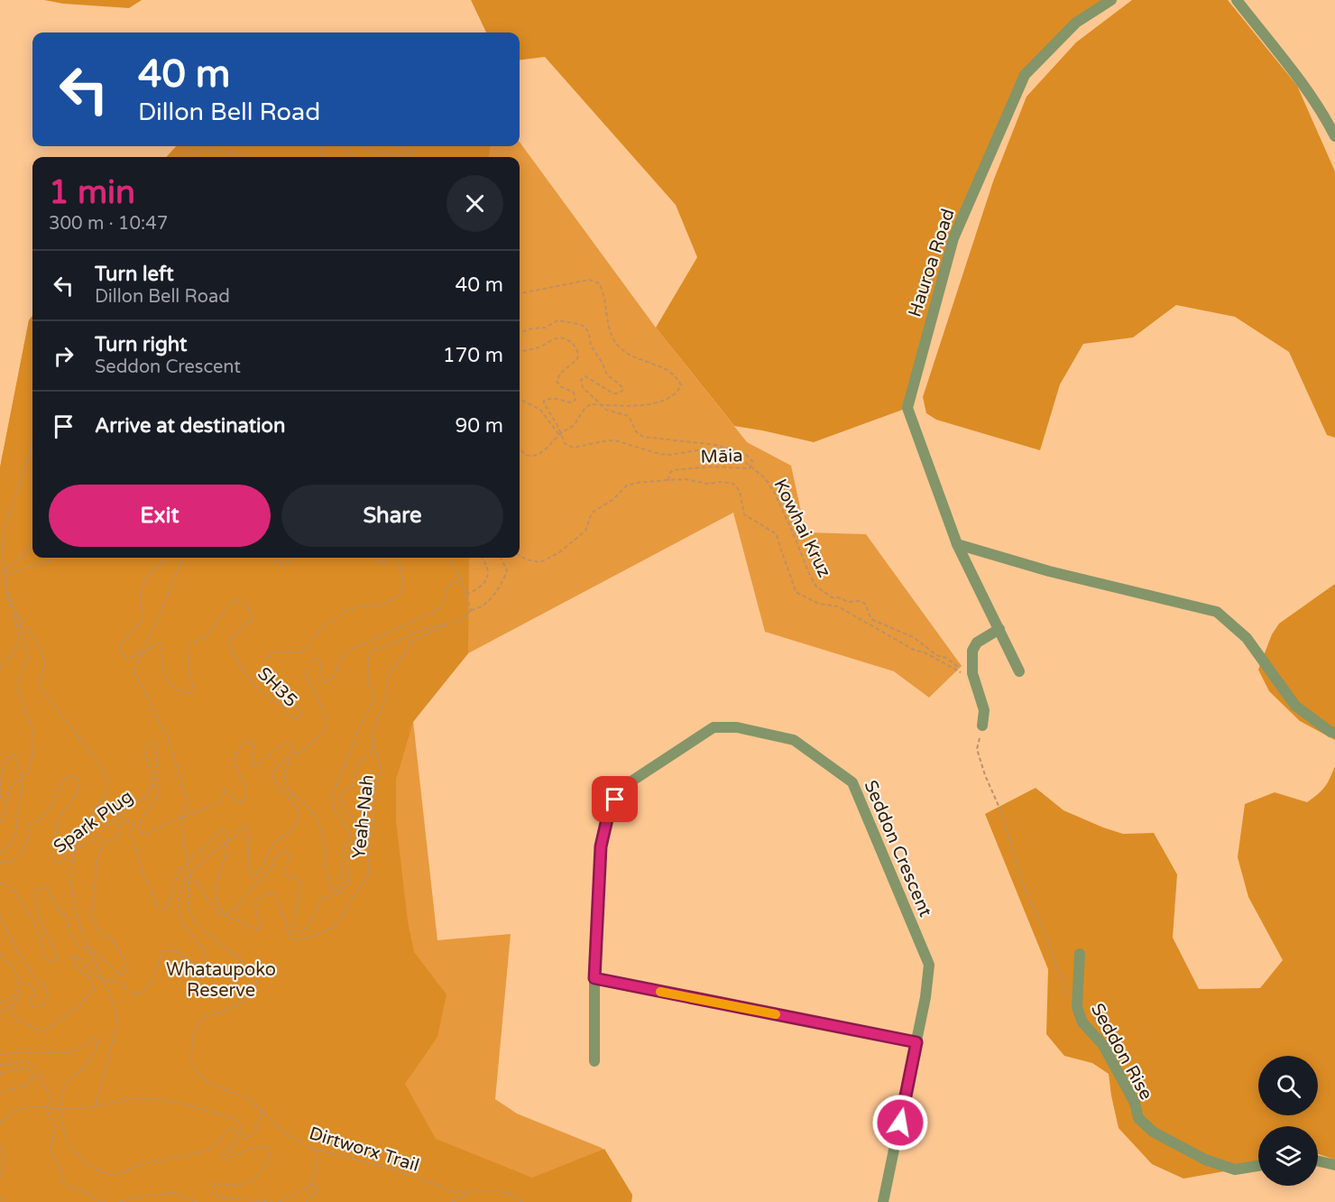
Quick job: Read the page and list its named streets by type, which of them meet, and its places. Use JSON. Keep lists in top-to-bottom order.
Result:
{
  "streets": {
    "street": ["Hauroa Road", "Seddon Crescent", "Seddon Rise"],
    "path": [
      "Māia",
      "Kowhai Kruz",
      "SH35",
      "Yeah-Nah",
      "Spark Plug",
      "Dirtworx Trail"
    ]
  },
  "crossings": [
    ["Māia", "Kowhai Kruz"],
    ["Yeah-Nah", "Dirtworx Trail"]
  ],
  "parks": ["Whataupoko Reserve"],
  "page": {
    "turn": ["40 m", "Dillon Bell Road"],
    "heading": ["1 min", "300 m · 10:47"],
    "list": [
      {
        "name": "Turn left",
        "note": "Dillon Bell Road",
        "value": "40 m"
      },
      {
        "name": "Turn right",
        "note": "Seddon Crescent",
        "value": "170 m"
      },
      {
        "name": "Arrive at destination",
        "value": "90 m"
      }
    ],
    "buttons": ["Exit", "Share"]
  }
}
